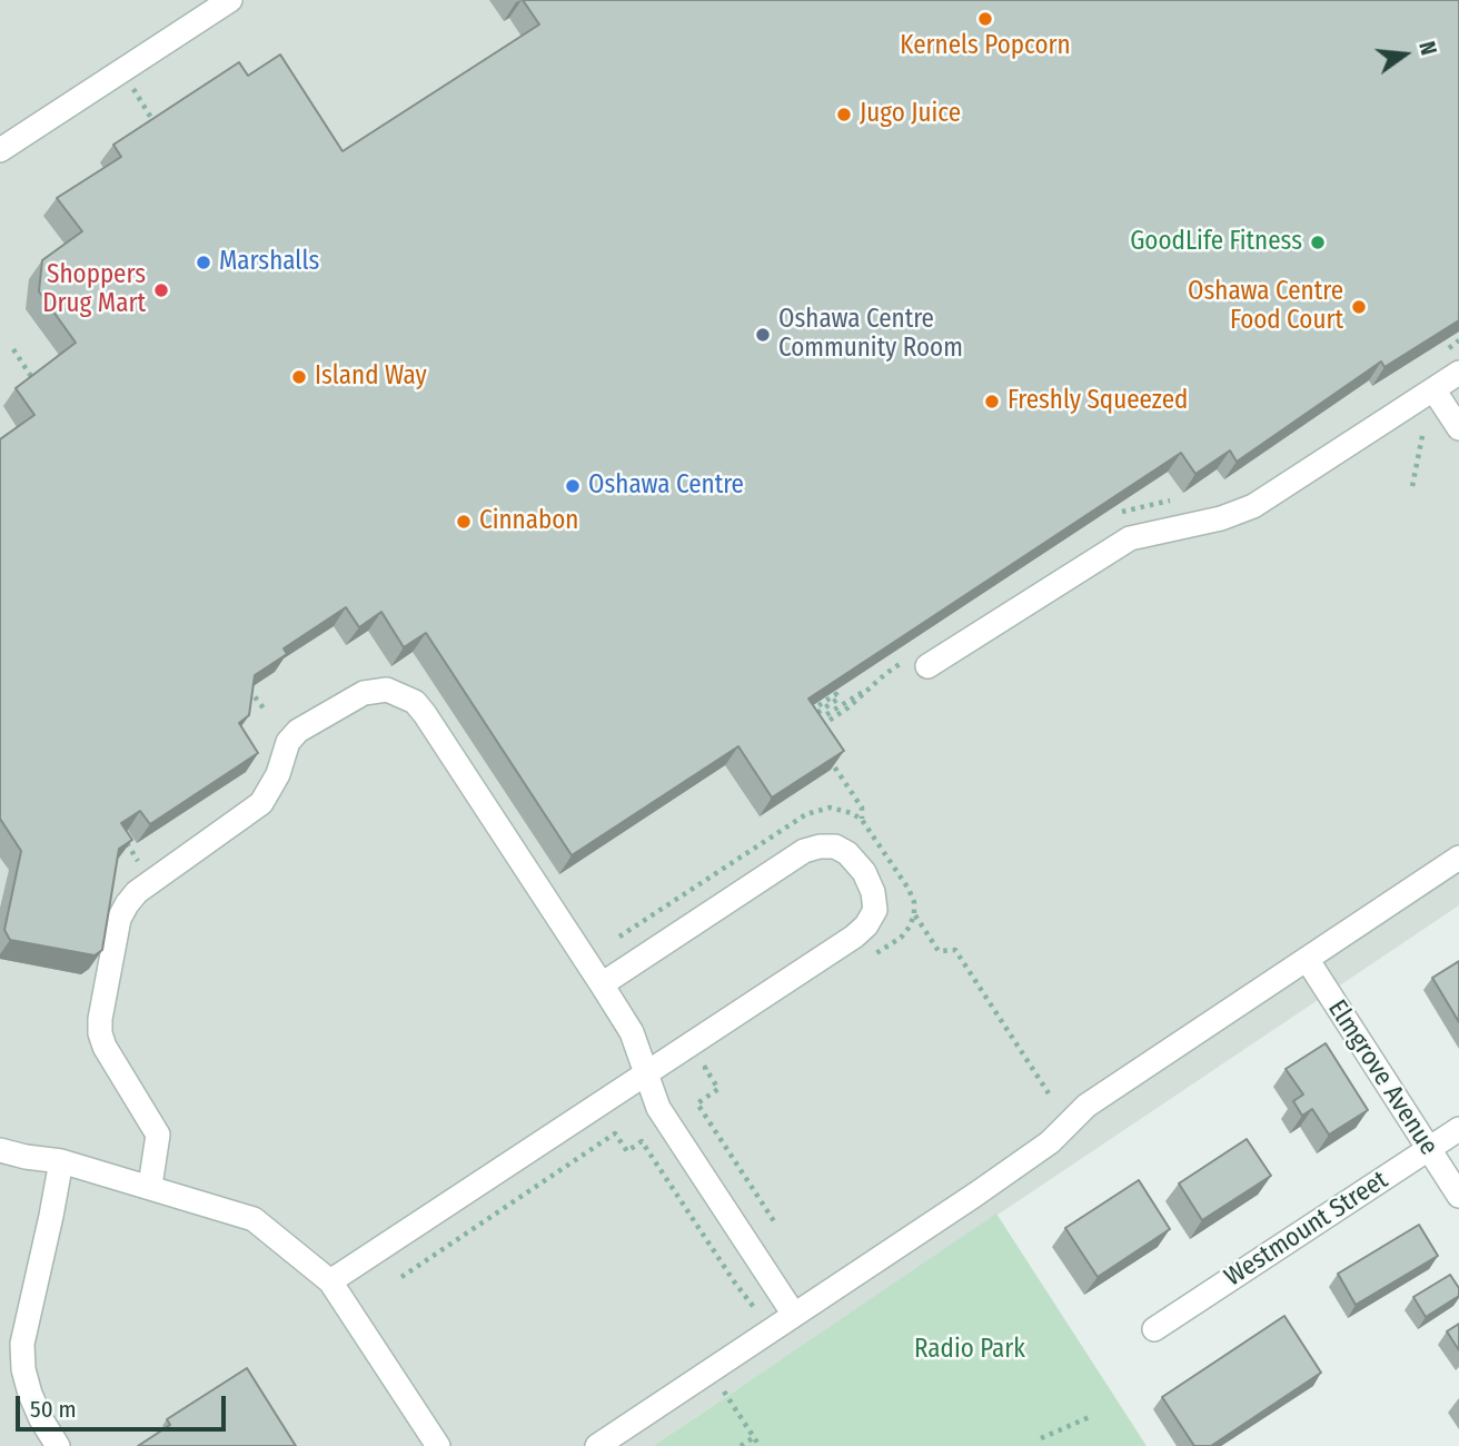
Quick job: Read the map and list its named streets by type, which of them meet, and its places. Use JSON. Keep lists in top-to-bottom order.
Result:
{
  "streets": {
    "street": ["Elmgrove Avenue", "Westmount Street"]
  },
  "crossings": [
    ["Elmgrove Avenue", "Westmount Street"]
  ],
  "parks": ["Radio Park"],
  "places": [
    "Kernels Popcorn",
    "Jugo Juice",
    "GoodLife Fitness",
    "Marshalls",
    "Shoppers Drug Mart",
    "Oshawa Centre Food Court",
    "Oshawa Centre Community Room",
    "Island Way",
    "Freshly Squeezed",
    "Oshawa Centre",
    "Cinnabon"
  ],
  "scale_bar": "50 m",
  "north": "right"
}
